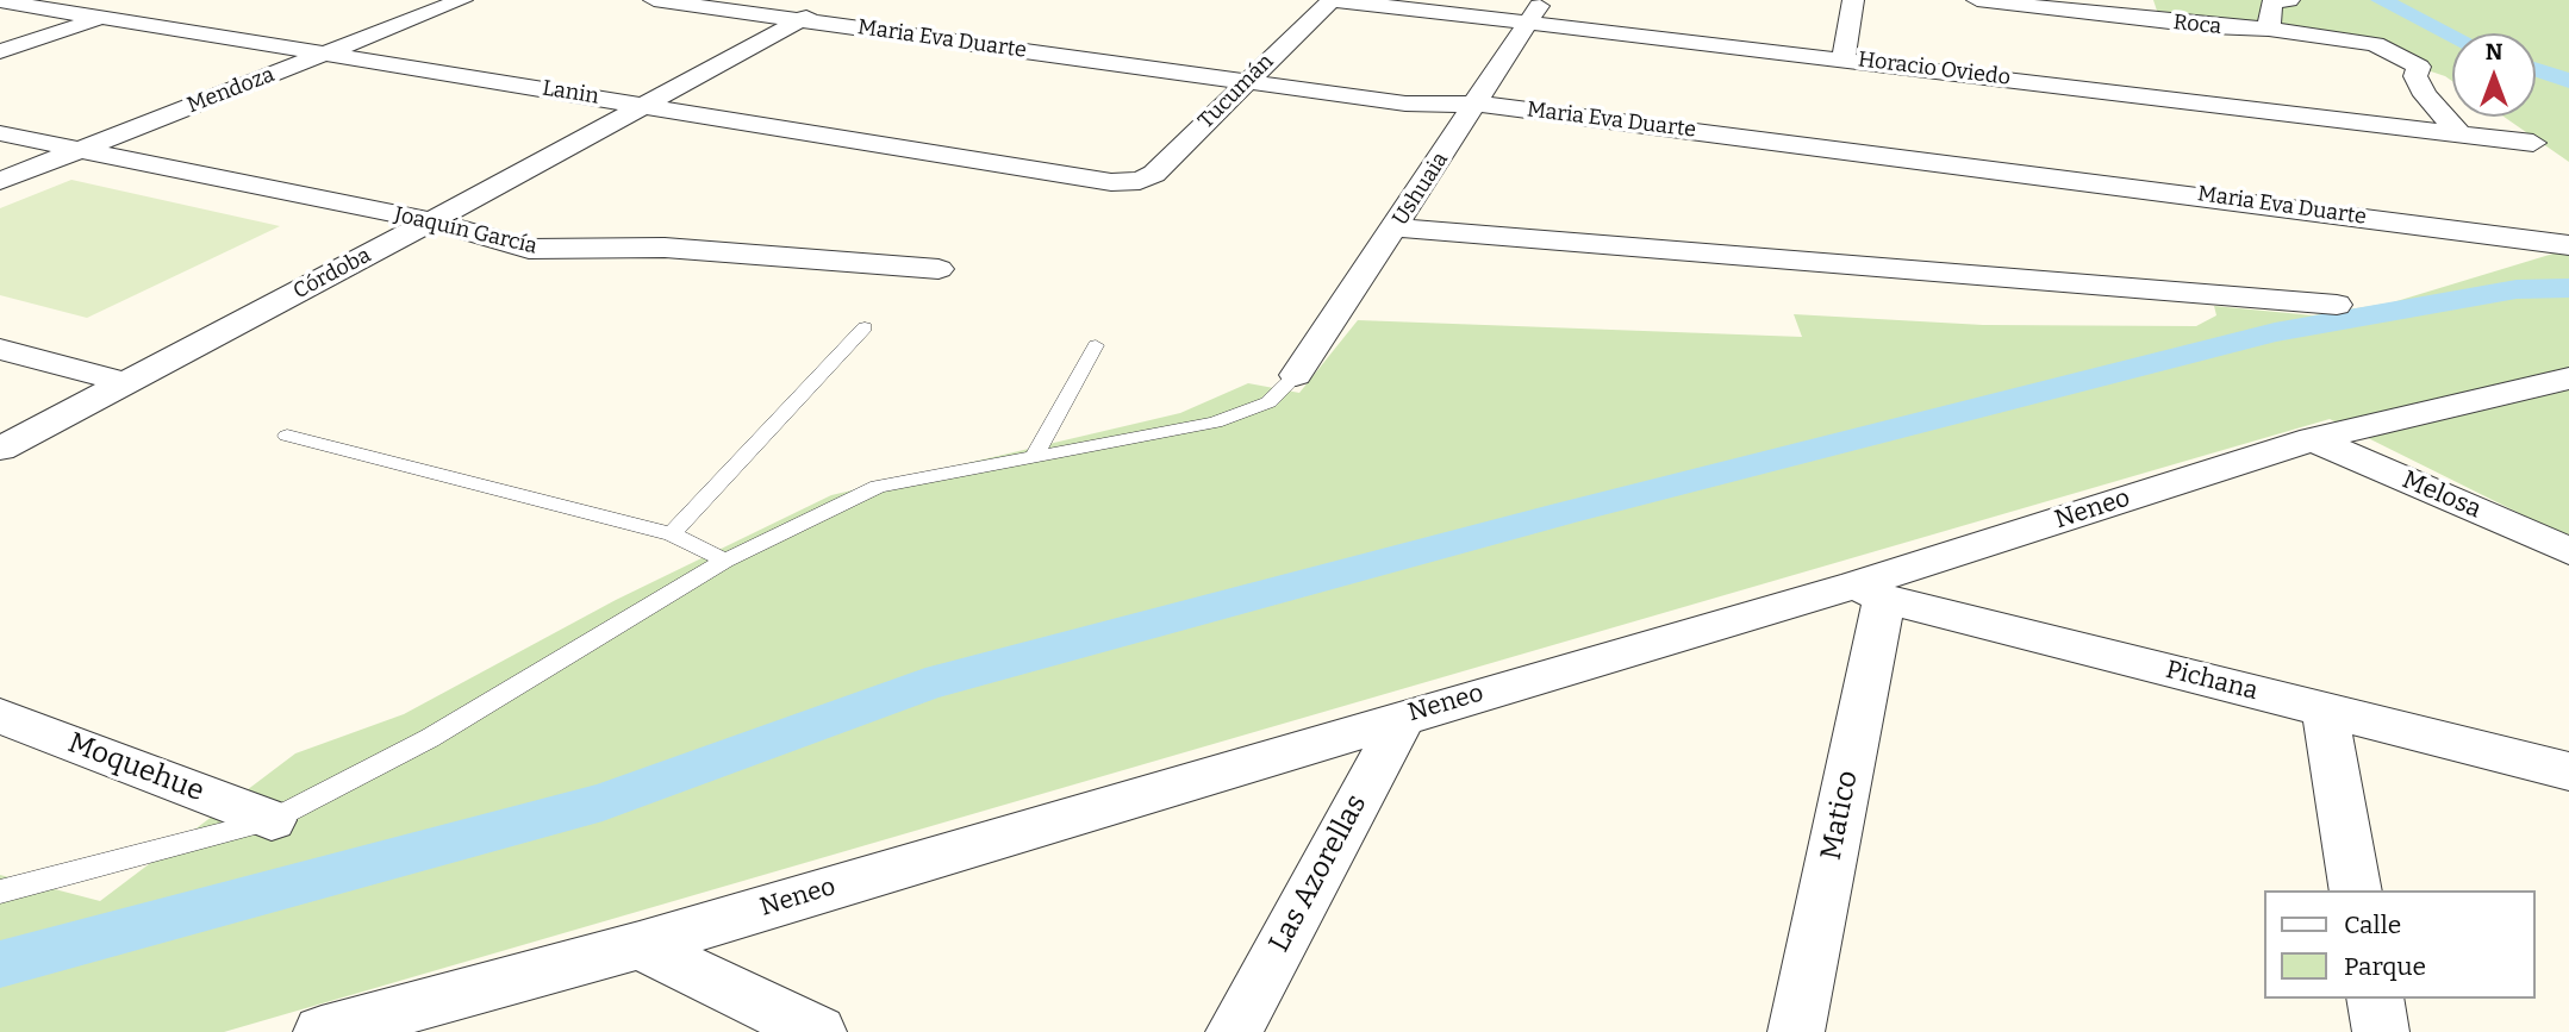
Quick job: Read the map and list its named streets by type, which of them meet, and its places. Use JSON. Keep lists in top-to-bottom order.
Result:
{
  "streets": {
    "street": [
      "Roca",
      "Maria Eva Duarte",
      "Horacio Oviedo",
      "Mendoza",
      "Tucumán",
      "Lanin",
      "Ushuaia",
      "Joaquín García",
      "Córdoba",
      "Melosa",
      "Neneo",
      "Pichana",
      "Moquehue",
      "Matico",
      "Las Azorellas"
    ]
  },
  "crossings": [
    ["Roca", "Horacio Oviedo"],
    ["Maria Eva Duarte", "Tucumán"],
    ["Maria Eva Duarte", "Ushuaia"],
    ["Maria Eva Duarte", "Córdoba"],
    ["Horacio Oviedo", "Tucumán"],
    ["Horacio Oviedo", "Ushuaia"],
    ["Mendoza", "Lanin"],
    ["Mendoza", "Joaquín García"],
    ["Tucumán", "Lanin"],
    ["Lanin", "Córdoba"],
    ["Joaquín García", "Córdoba"],
    ["Melosa", "Neneo"],
    ["Neneo", "Pichana"],
    ["Neneo", "Matico"],
    ["Neneo", "Las Azorellas"],
    ["Pichana", "Matico"]
  ],
  "legend": ["Calle", "Parque"],
  "north": "top"
}
